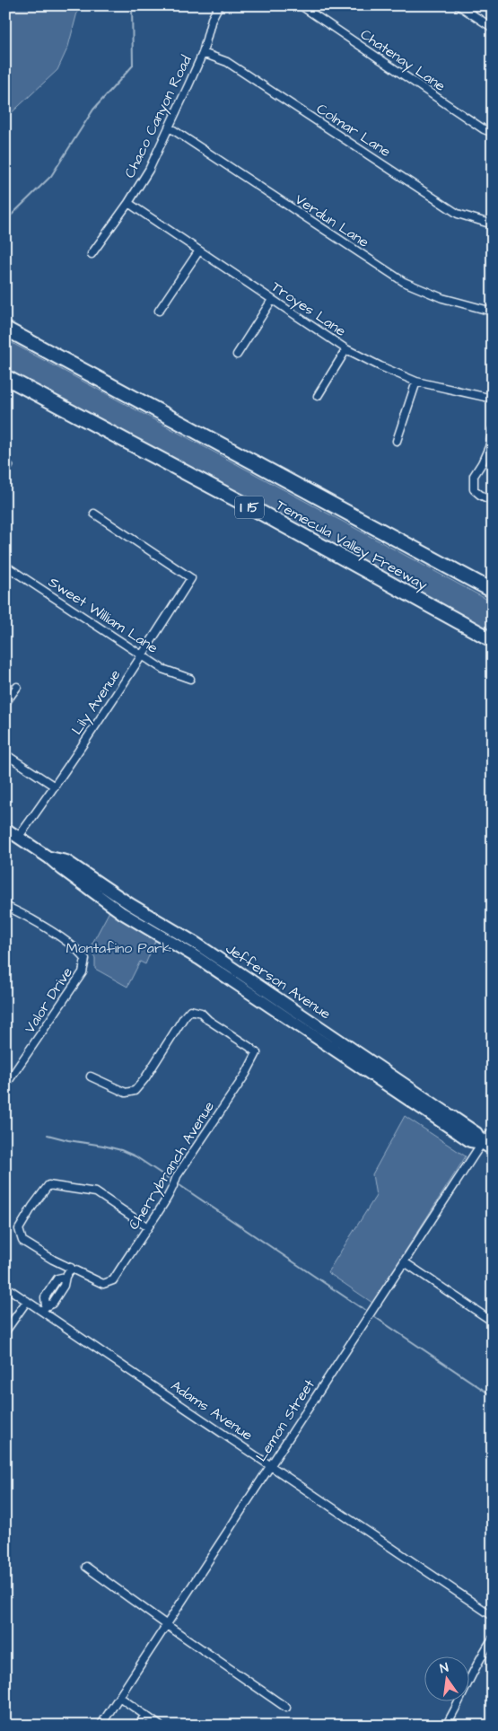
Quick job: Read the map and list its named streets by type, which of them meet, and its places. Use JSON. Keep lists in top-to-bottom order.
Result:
{
  "streets": {
    "highway": ["I 15", "Temecula Valley Freeway"],
    "main road": ["Jefferson Avenue"],
    "street": [
      "Chatenay Lane",
      "Chaco Canyon Road",
      "Colmar Lane",
      "Verdun Lane",
      "Troyes Lane",
      "Sweet William Lane",
      "Lily Avenue",
      "Valor Drive",
      "Cherrybranch Avenue",
      "Adams Avenue",
      "Lemon Street"
    ]
  },
  "crossings": [
    ["Chaco Canyon Road", "Colmar Lane"],
    ["Chaco Canyon Road", "Verdun Lane"],
    ["Chaco Canyon Road", "Troyes Lane"],
    ["Sweet William Lane", "Lily Avenue"],
    ["Lily Avenue", "Jefferson Avenue"],
    ["Jefferson Avenue", "Lemon Street"],
    ["Adams Avenue", "Lemon Street"]
  ],
  "parks": ["Montafino Park"],
  "north": "top"
}
